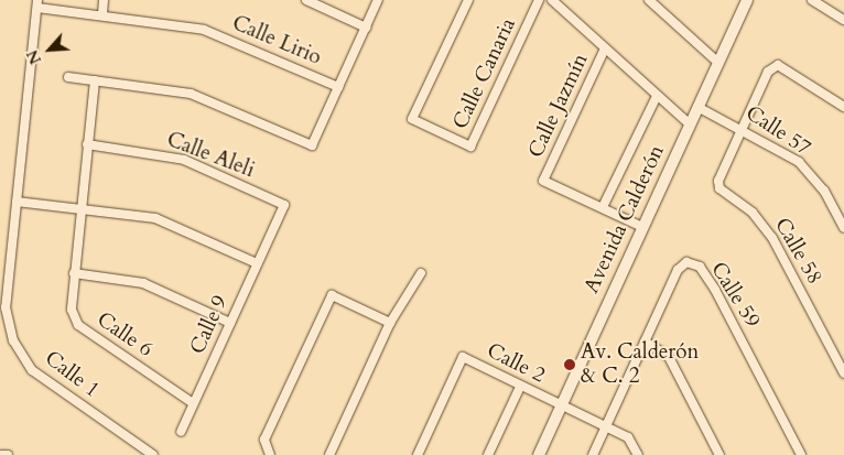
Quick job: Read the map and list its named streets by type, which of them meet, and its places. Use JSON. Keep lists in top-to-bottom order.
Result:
{
  "streets": {
    "street": [
      "Calle Lirio",
      "Calle Canaria",
      "Calle Jazmín",
      "Calle 57",
      "Calle Aleli",
      "Avenida Calderón",
      "Calle 58",
      "Calle 59",
      "Calle 9",
      "Calle 6",
      "Calle 2",
      "Calle 1"
    ]
  },
  "crossings": [
    ["Calle Lirio", "Calle 1"],
    ["Calle 57", "Avenida Calderón"],
    ["Calle 57", "Calle 58"],
    ["Calle Aleli", "Calle 9"],
    ["Calle Aleli", "Calle 6"],
    ["Avenida Calderón", "Calle 2"],
    ["Calle 59", "Calle 2"],
    ["Calle 9", "Calle 6"]
  ],
  "places": ["Av. Calderón & C. 2"],
  "north": "bottom left"
}
